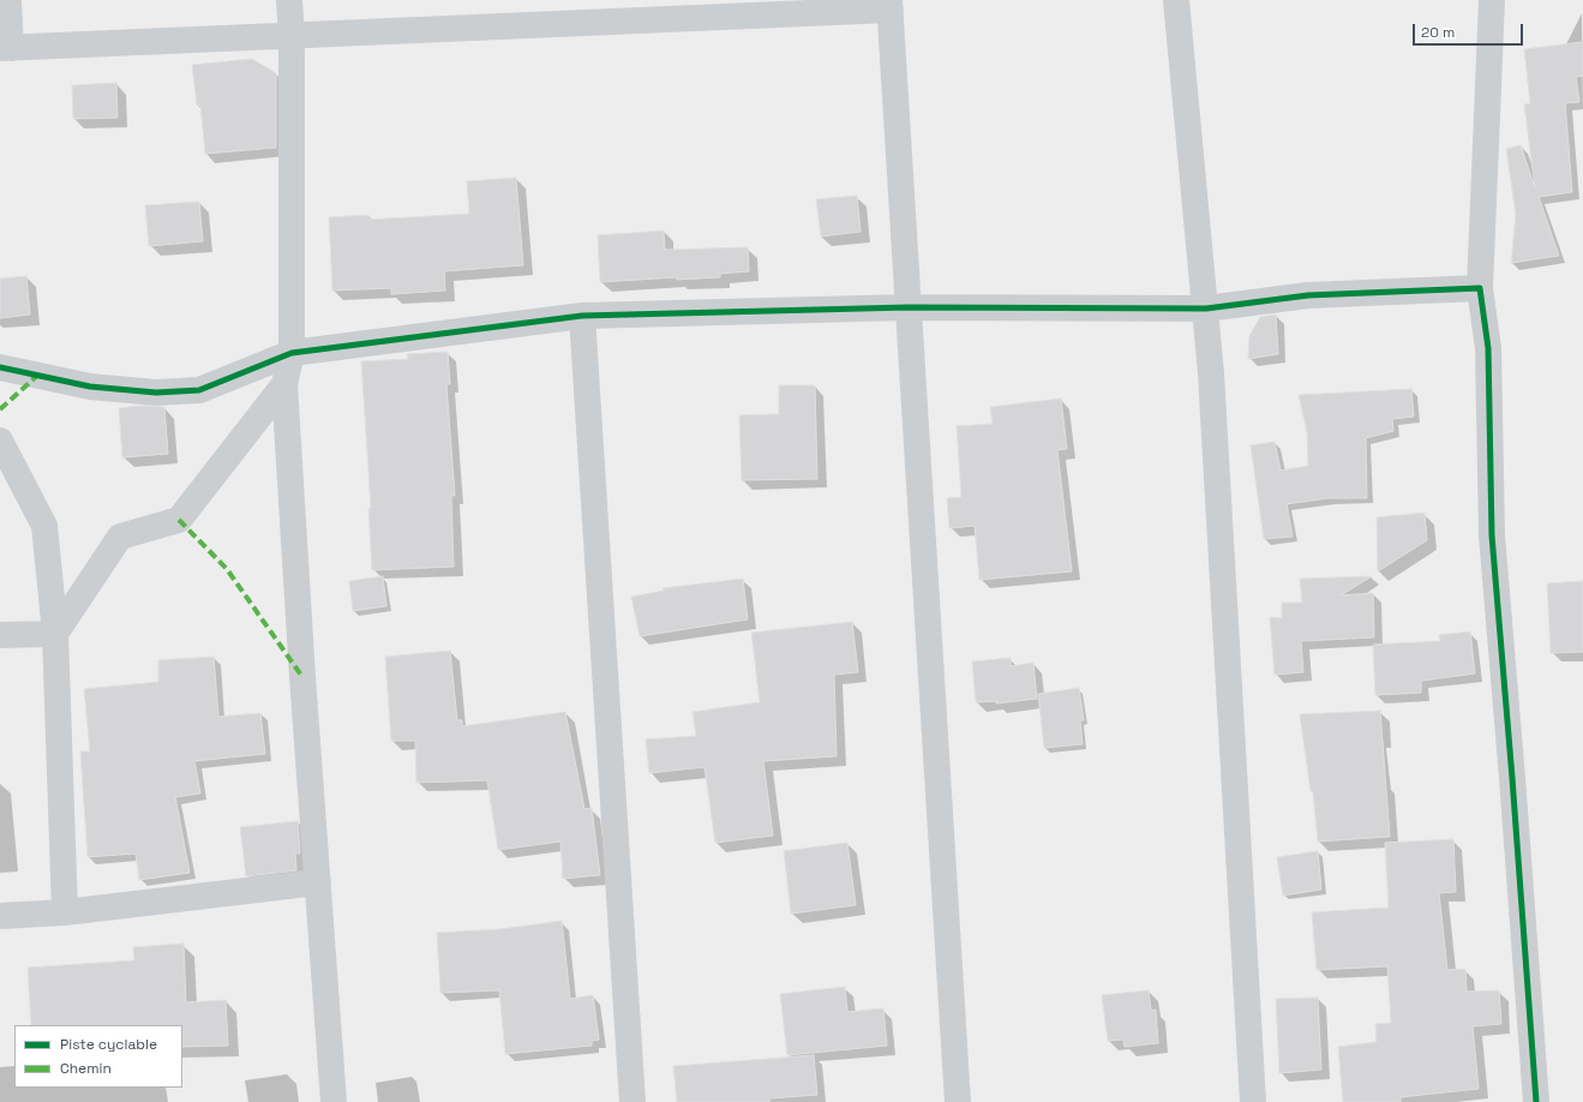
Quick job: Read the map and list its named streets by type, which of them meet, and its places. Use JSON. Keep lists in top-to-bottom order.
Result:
{
  "legend": ["Piste cyclable", "Chemin"],
  "scale_bar": "20 m"
}
